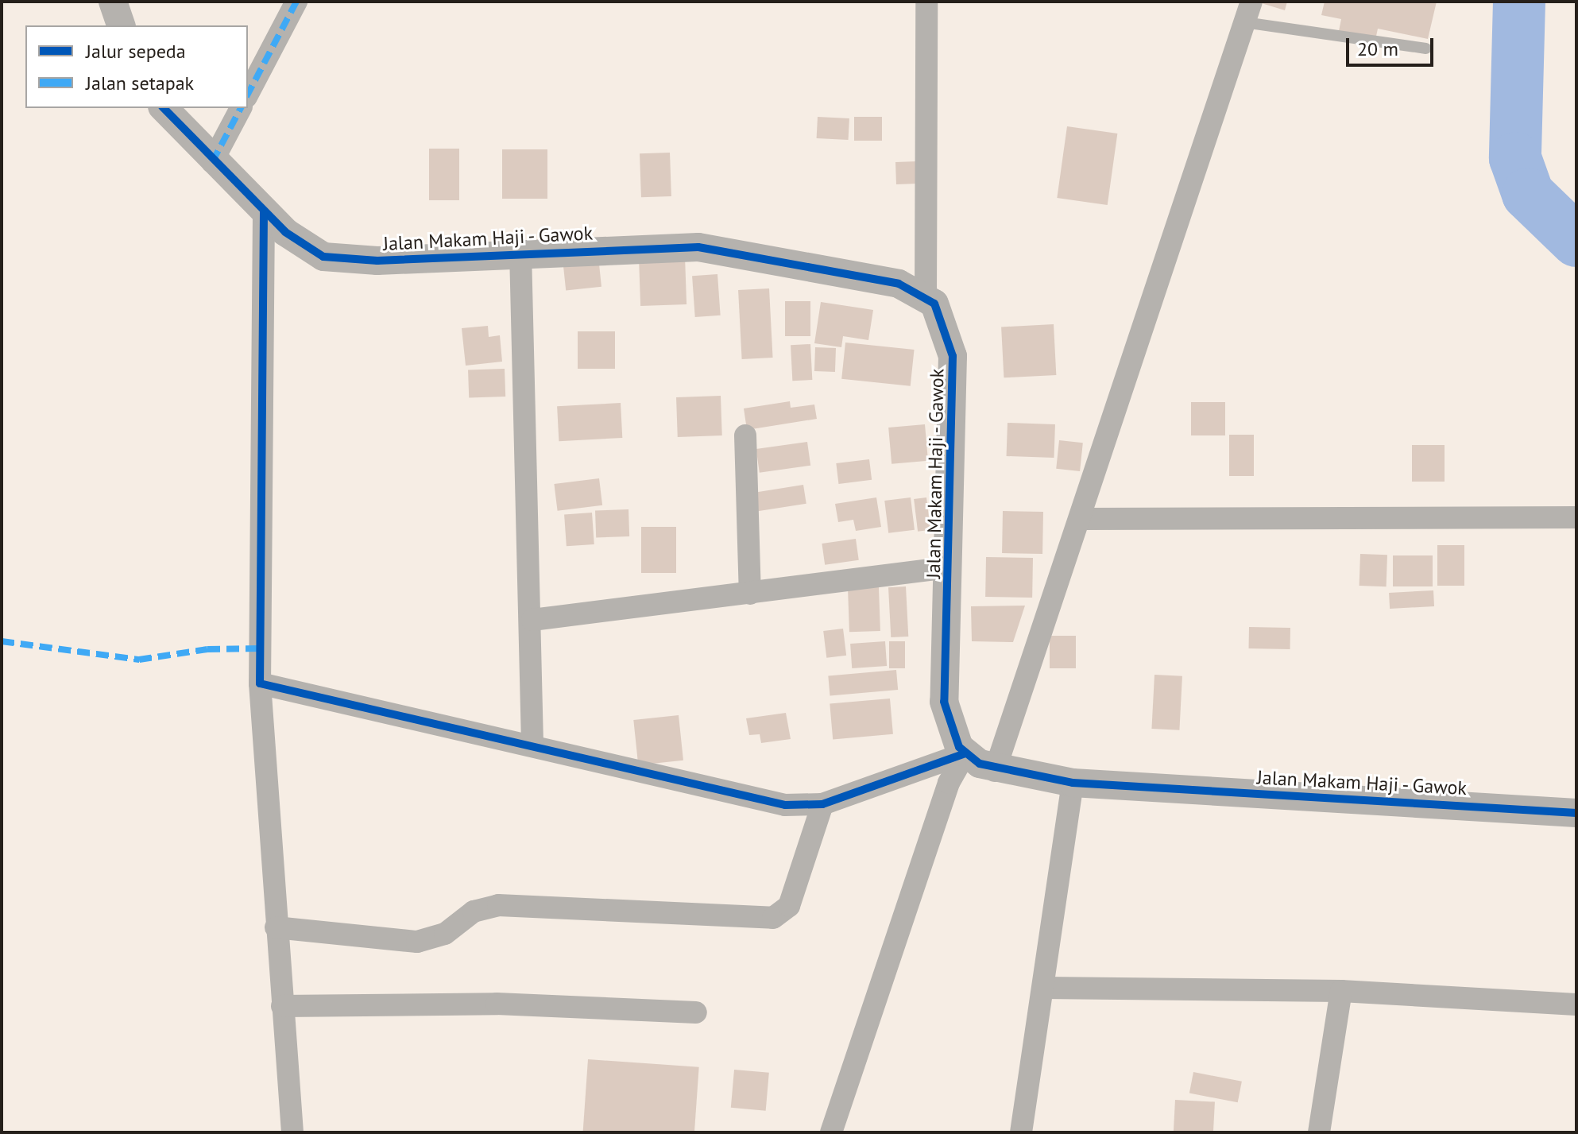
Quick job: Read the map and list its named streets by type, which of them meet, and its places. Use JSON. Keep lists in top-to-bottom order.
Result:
{
  "streets": {
    "street": ["Jalan Makam Haji - Gawok"]
  },
  "legend": ["Jalur sepeda", "Jalan setapak"],
  "scale_bar": "20 m"
}
